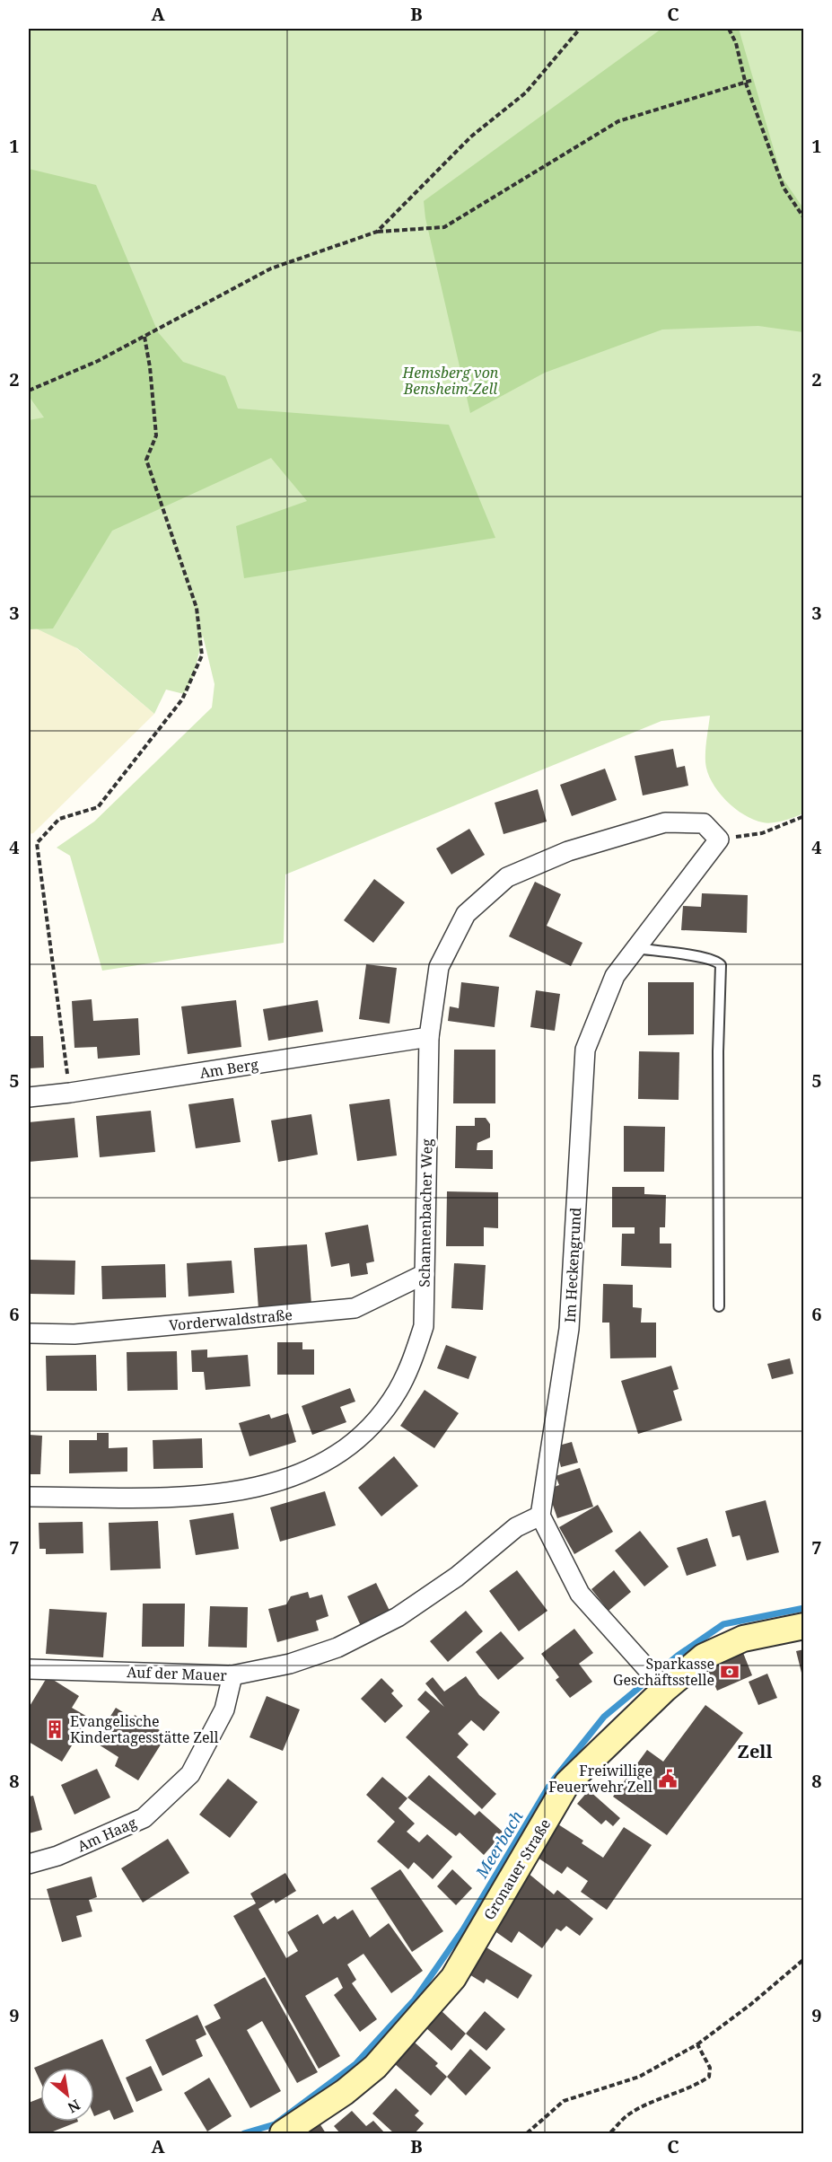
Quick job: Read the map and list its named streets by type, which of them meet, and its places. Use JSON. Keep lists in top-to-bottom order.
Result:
{
  "streets": {
    "street": [
      "Am Berg",
      "Schannenbacher Weg",
      "Im Heckengrund",
      "Vorderwaldstraße",
      "Auf der Mauer",
      "Am Haag",
      "Gronauer Straße"
    ]
  },
  "crossings": [
    ["Am Berg", "Schannenbacher Weg"],
    ["Schannenbacher Weg", "Im Heckengrund"],
    ["Schannenbacher Weg", "Vorderwaldstraße"],
    ["Im Heckengrund", "Auf der Mauer"],
    ["Auf der Mauer", "Am Haag"]
  ],
  "districts": ["Zell"],
  "water": ["Meerbach"],
  "parks": ["Hemsberg von Bensheim-Zell"],
  "places": {
    "bank": ["Sparkasse Geschäftsstelle"],
    "building": ["Evangelische Kindertagesstätte Zell"],
    "public building": ["Freiwillige Feuerwehr Zell"]
  },
  "north": "bottom right",
  "grid": {
    "columns": ["A", "B", "C"],
    "rows": [
      "1",
      "2",
      "3",
      "4",
      "5",
      "6",
      "7",
      "8",
      "9"
    ]
  }
}
